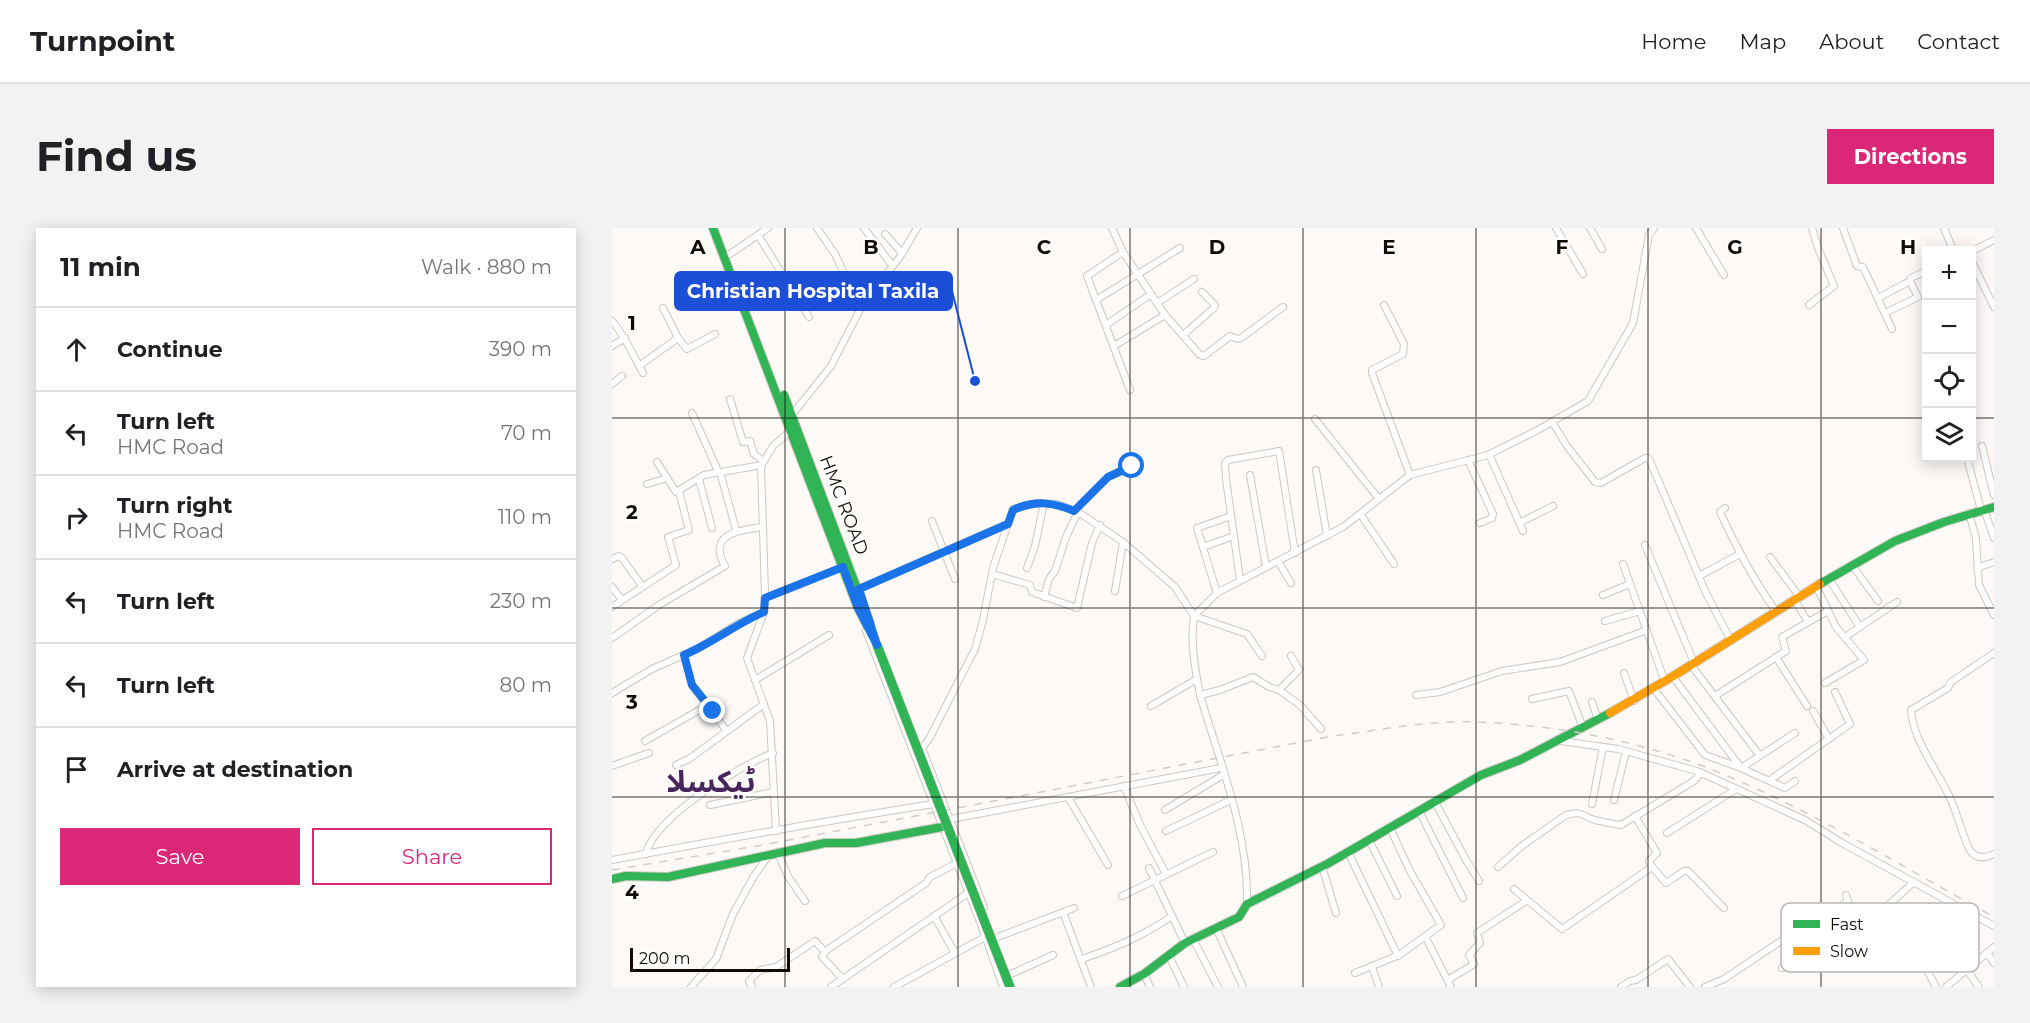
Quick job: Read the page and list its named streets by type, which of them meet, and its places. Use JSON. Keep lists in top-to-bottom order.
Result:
{
  "streets": {
    "street": ["HMC ROAD"]
  },
  "districts": ["ٹیکسلا"],
  "places": ["Christian Hospital Taxila"],
  "legend": ["Fast", "Slow"],
  "scale_bar": "200 m",
  "page": {
    "header": "Turnpoint",
    "nav": [
      "Home",
      "Map",
      "About",
      "Contact"
    ],
    "buttons": [
      "Directions",
      ["Save", "Share"]
    ],
    "title": "Find us",
    "heading": ["11 min", "Walk · 880 m"],
    "map_buttons": ["+", "−"],
    "list": [
      ["Continue", "390 m"],
      ["Turn left", "HMC Road", "70 m"],
      ["Turn right", "HMC Road", "110 m"],
      ["Turn left", "230 m"],
      ["Turn left", "80 m"],
      "Arrive at destination"
    ],
    "scale": "200 m"
  },
  "grid": {
    "columns": [
      "A",
      "B",
      "C",
      "D",
      "E",
      "F",
      "G",
      "H"
    ],
    "rows": [
      "1",
      "2",
      "3",
      "4"
    ]
  }
}
